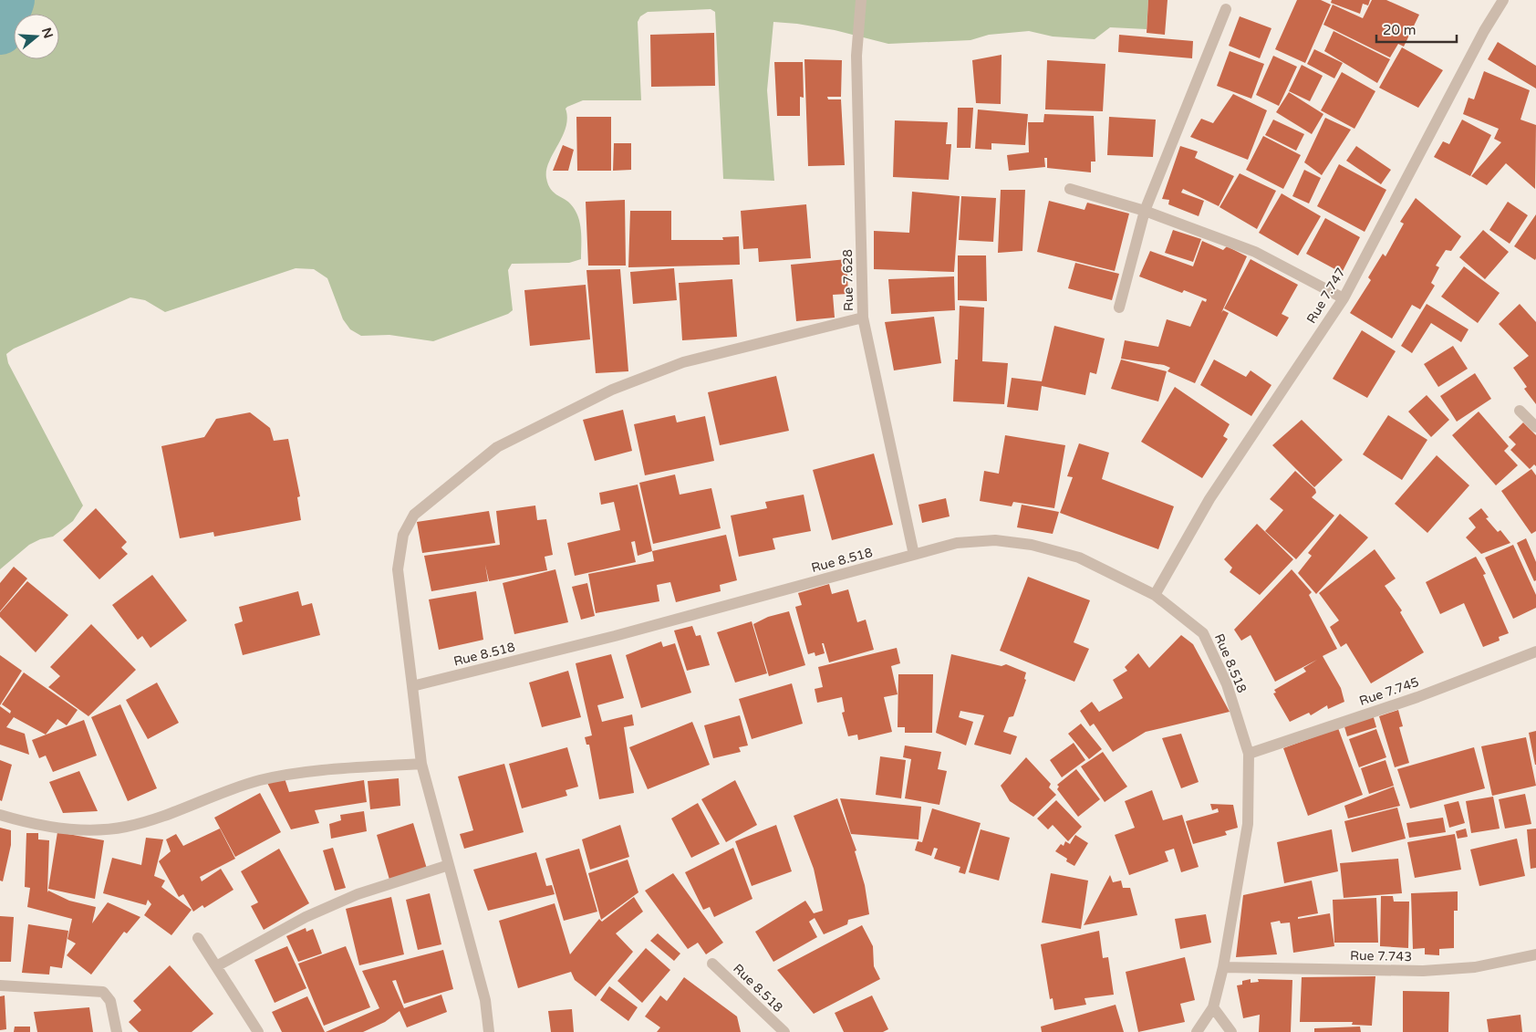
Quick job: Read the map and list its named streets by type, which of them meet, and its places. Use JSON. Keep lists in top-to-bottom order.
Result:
{
  "streets": {
    "street": [
      "Rue 7.628",
      "Rue 7.747",
      "Rue 8.518",
      "Rue 7.745",
      "Rue 7.743"
    ]
  },
  "crossings": [
    ["Rue 7.628", "Rue 8.518"],
    ["Rue 7.747", "Rue 8.518"],
    ["Rue 8.518", "Rue 7.745"],
    ["Rue 8.518", "Rue 7.743"]
  ],
  "scale_bar": "20 m",
  "north": "right"
}
